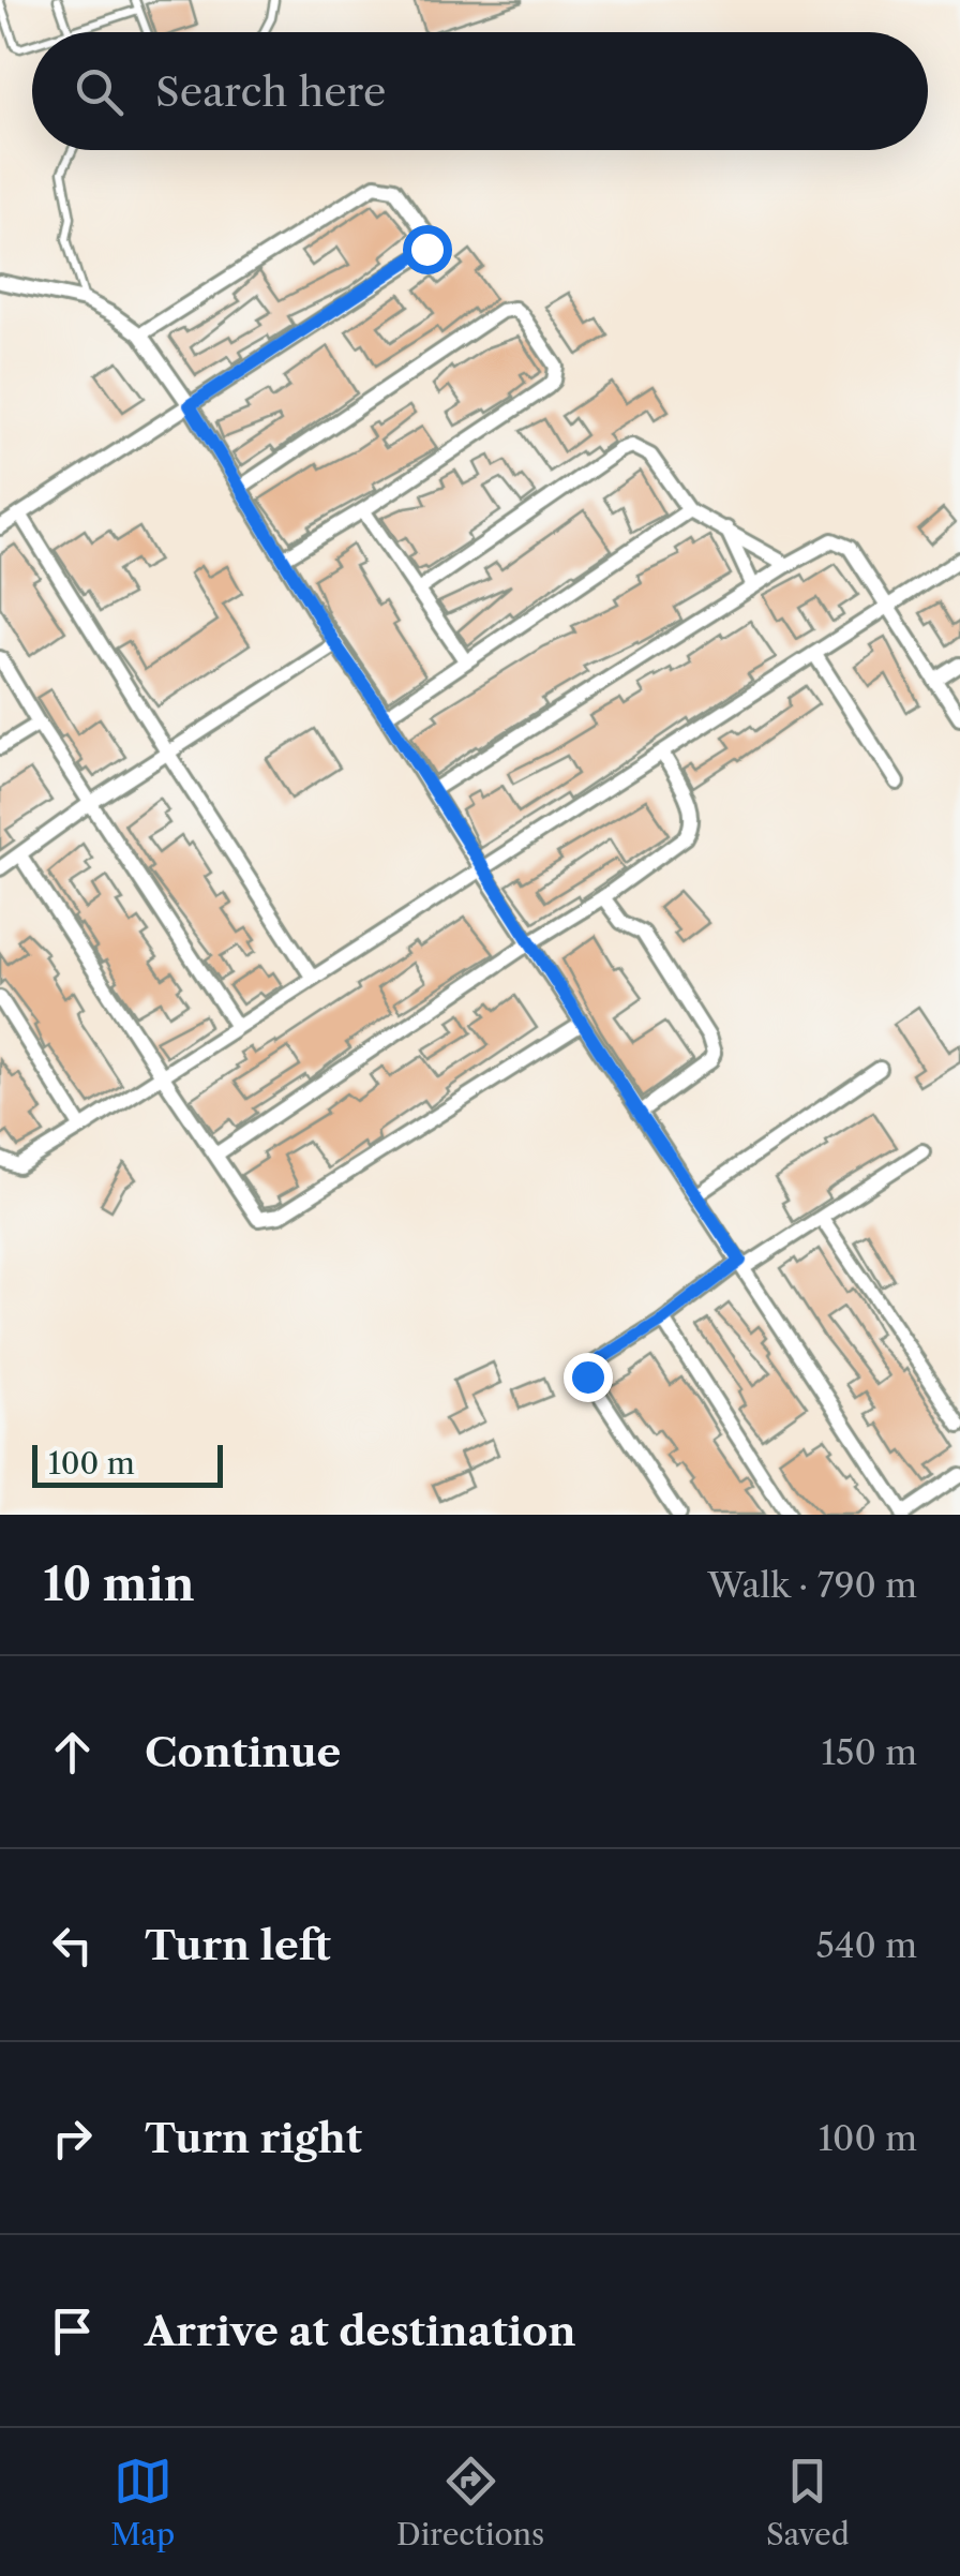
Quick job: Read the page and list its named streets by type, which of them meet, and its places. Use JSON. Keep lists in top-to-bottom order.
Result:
{
  "scale_bar": "100 m",
  "page": {
    "search": "Search here",
    "scale": "100 m",
    "heading": ["10 min", "Walk · 790 m"],
    "list": [
      ["Continue", "150 m"],
      ["Turn left", "540 m"],
      ["Turn right", "100 m"],
      "Arrive at destination"
    ],
    "nav": ["Map", "Directions", "Saved"]
  }
}
